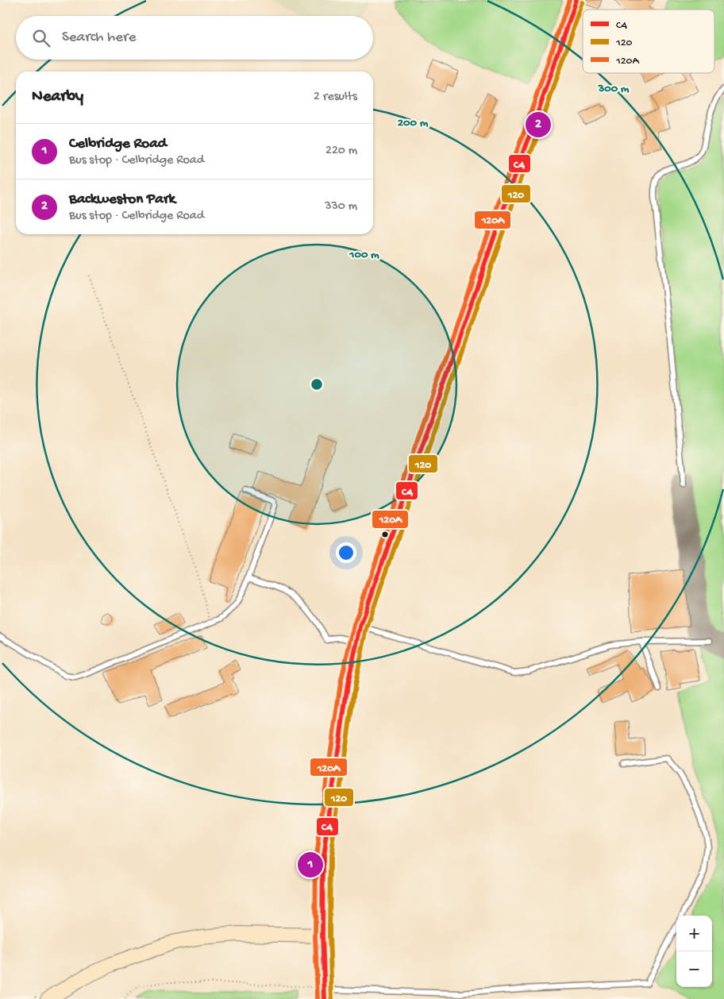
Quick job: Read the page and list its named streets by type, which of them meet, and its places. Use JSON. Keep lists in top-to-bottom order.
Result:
{
  "lines": ["transit line C4", "transit line 120A", "transit line 120"],
  "legend": ["C4", "120", "120A"],
  "page": {
    "search": "Search here",
    "heading": ["Nearby", "2 results"],
    "pins": ["2", "1"],
    "list": [
      {
        "mark": "1",
        "name": "Celbridge Road",
        "note": "Bus stop · Celbridge Road",
        "value": "220 m"
      },
      {
        "mark": "2",
        "name": "Backweston Park",
        "note": "Bus stop · Celbridge Road",
        "value": "330 m"
      }
    ],
    "map_buttons": ["+", "−"]
  },
  "rings": ["300 m", "200 m", "100 m"]
}
